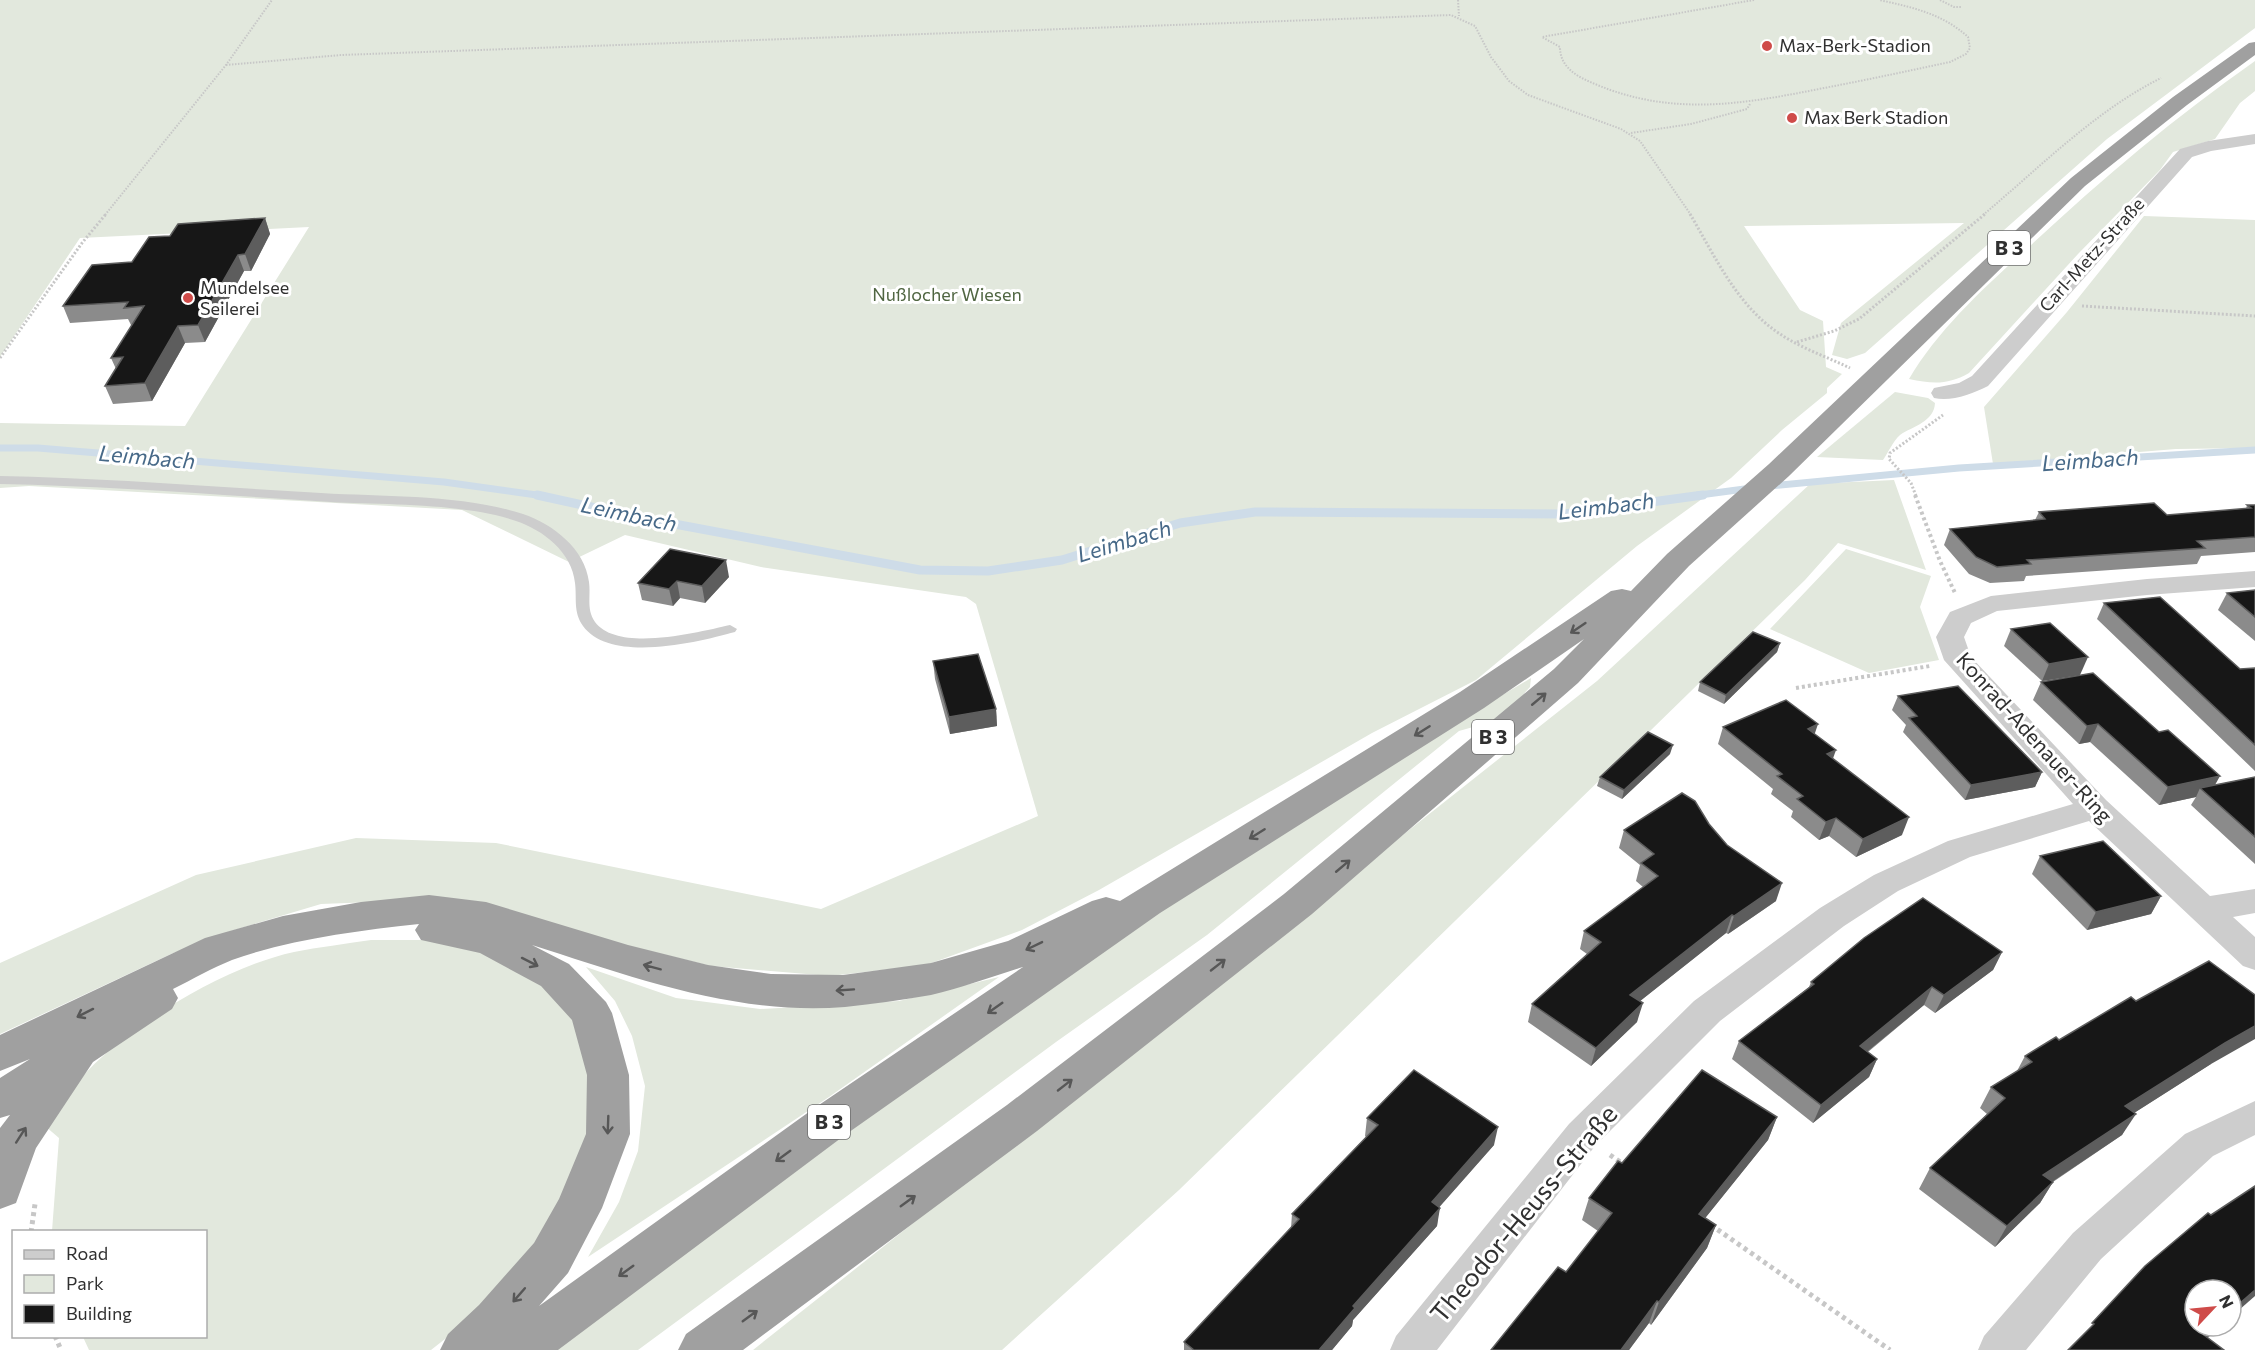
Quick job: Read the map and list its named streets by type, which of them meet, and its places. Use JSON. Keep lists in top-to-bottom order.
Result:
{
  "streets": {
    "highway": ["B 3"],
    "street": ["Carl-Metz-Straße", "Konrad-Adenauer-Ring", "Theodor-Heuss-Straße"]
  },
  "crossings": [
    ["Konrad-Adenauer-Ring", "Theodor-Heuss-Straße"]
  ],
  "water": ["Leimbach"],
  "parks": ["Nußlocher Wiesen"],
  "places": ["Max-Berk-Stadion", "Max Berk Stadion", "Mundelsee Seilerei"],
  "legend": ["Road", "Park", "Building"],
  "north": "top right"
}
